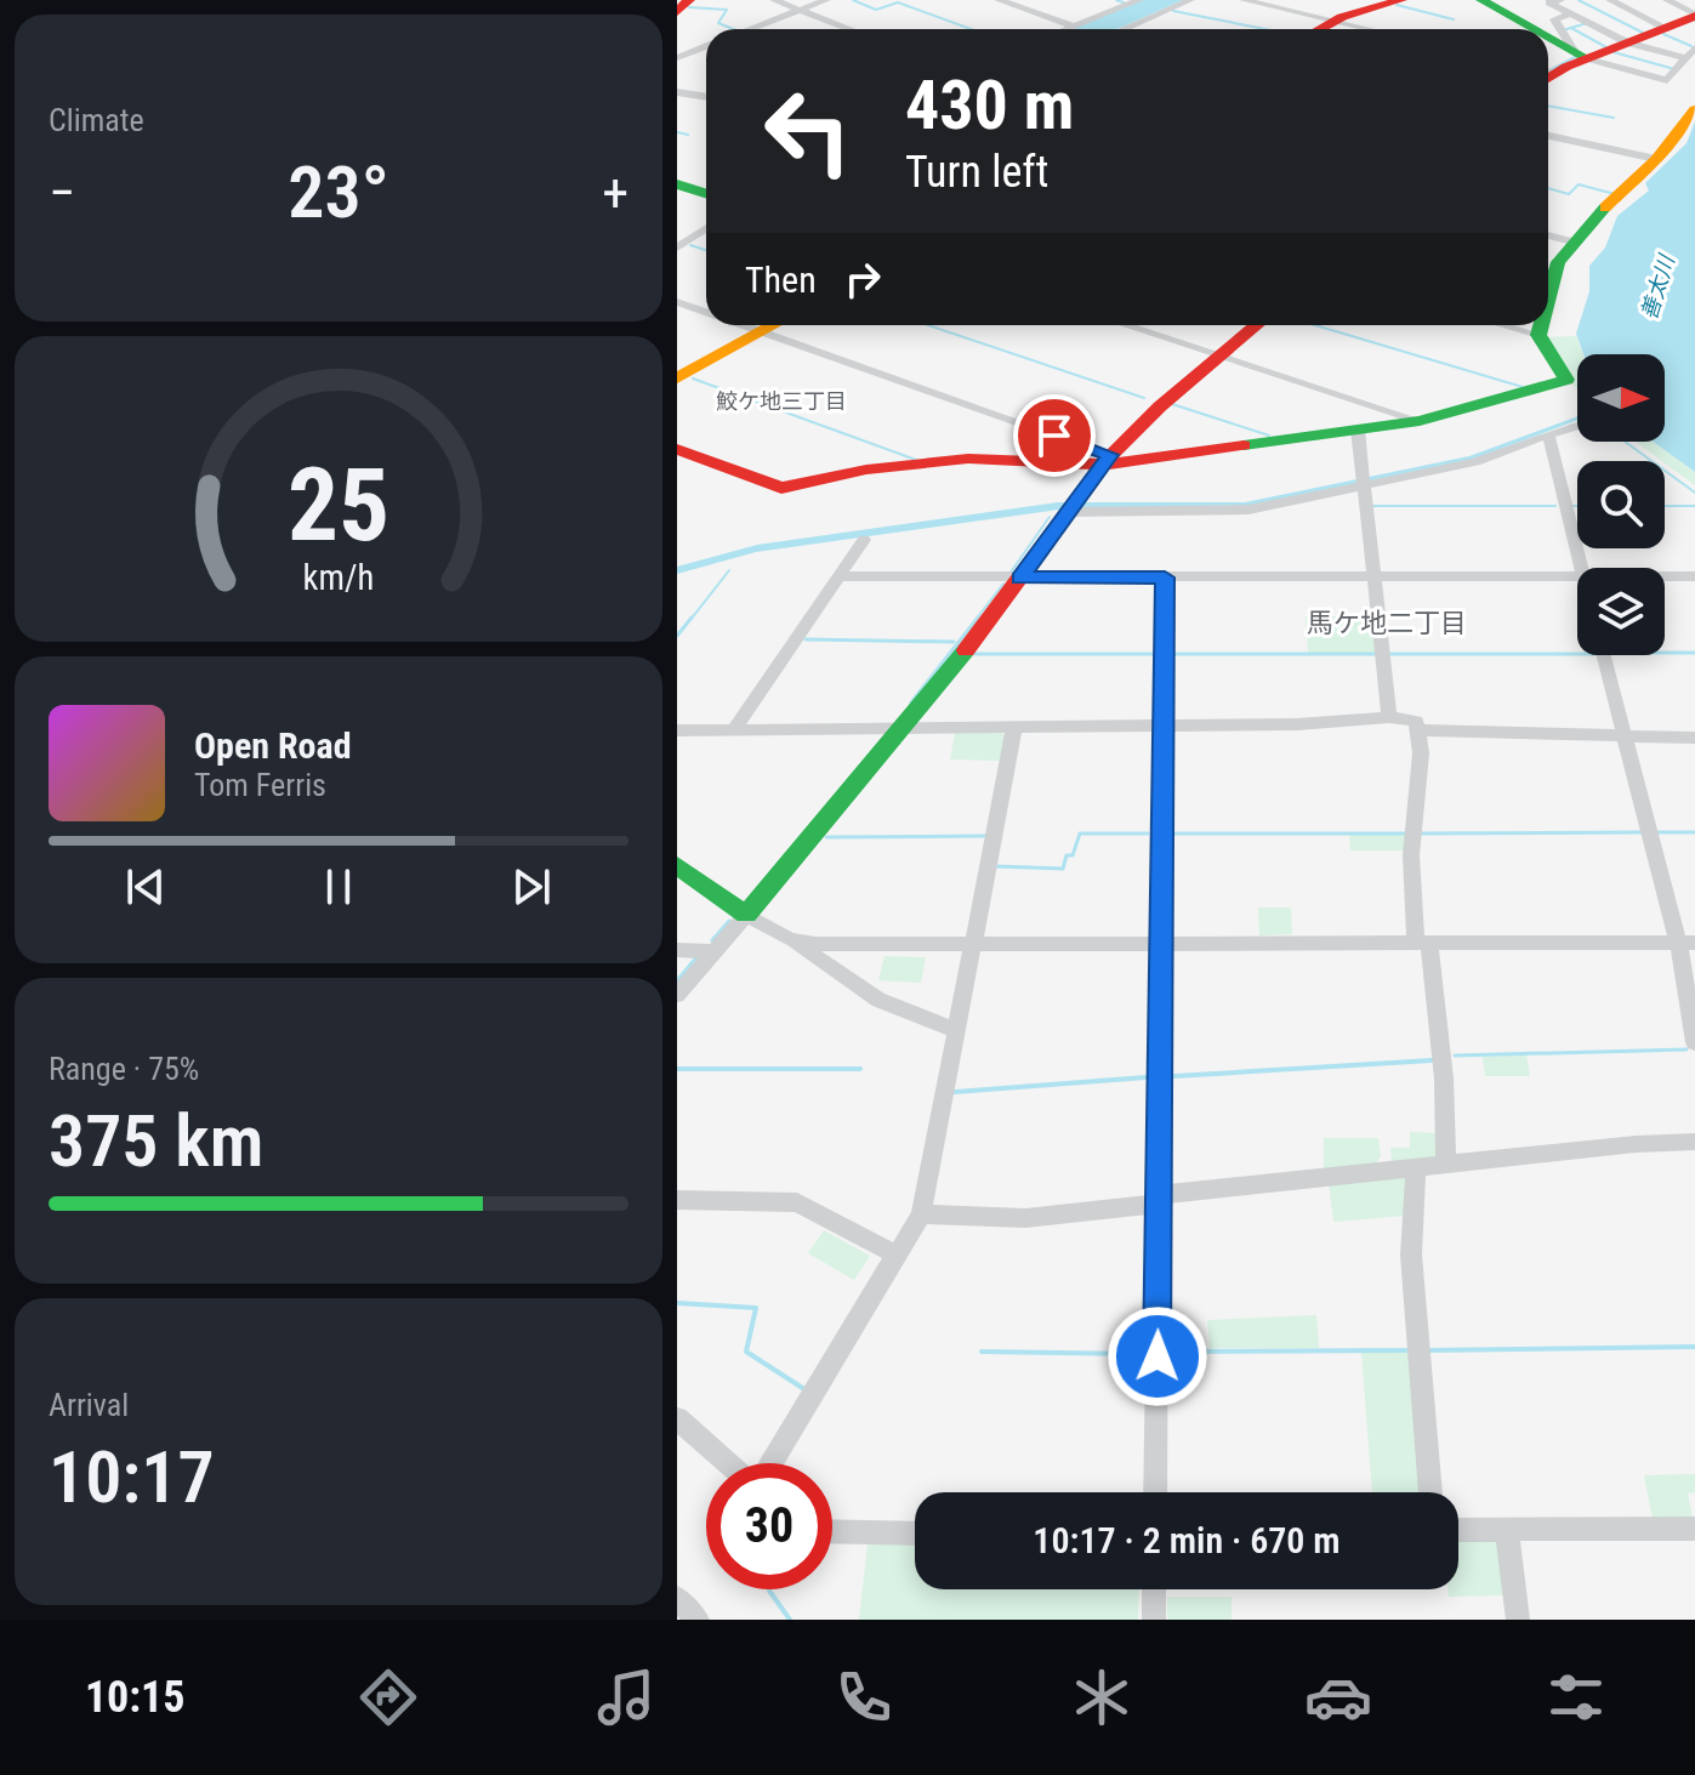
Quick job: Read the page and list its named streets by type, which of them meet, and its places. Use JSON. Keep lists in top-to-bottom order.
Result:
{
  "districts": ["鮫ケ地三丁目", "馬ケ地二丁目"],
  "water": ["善太川"],
  "north": "right",
  "page": {
    "tile": [
      "Climate",
      ["Range · 75%", "375 km"],
      ["Arrival", "10:17"]
    ],
    "turn": ["430 m", "Turn left"],
    "heat": ["−", "23°", "+"],
    "then": "Then",
    "song": ["Open Road", "Tom Ferris"],
    "limit": "30",
    "trip": "10:17 · 2 min · 670 m",
    "tabs": "10:15",
    "gauge": ["25", "km/h"]
  }
}
